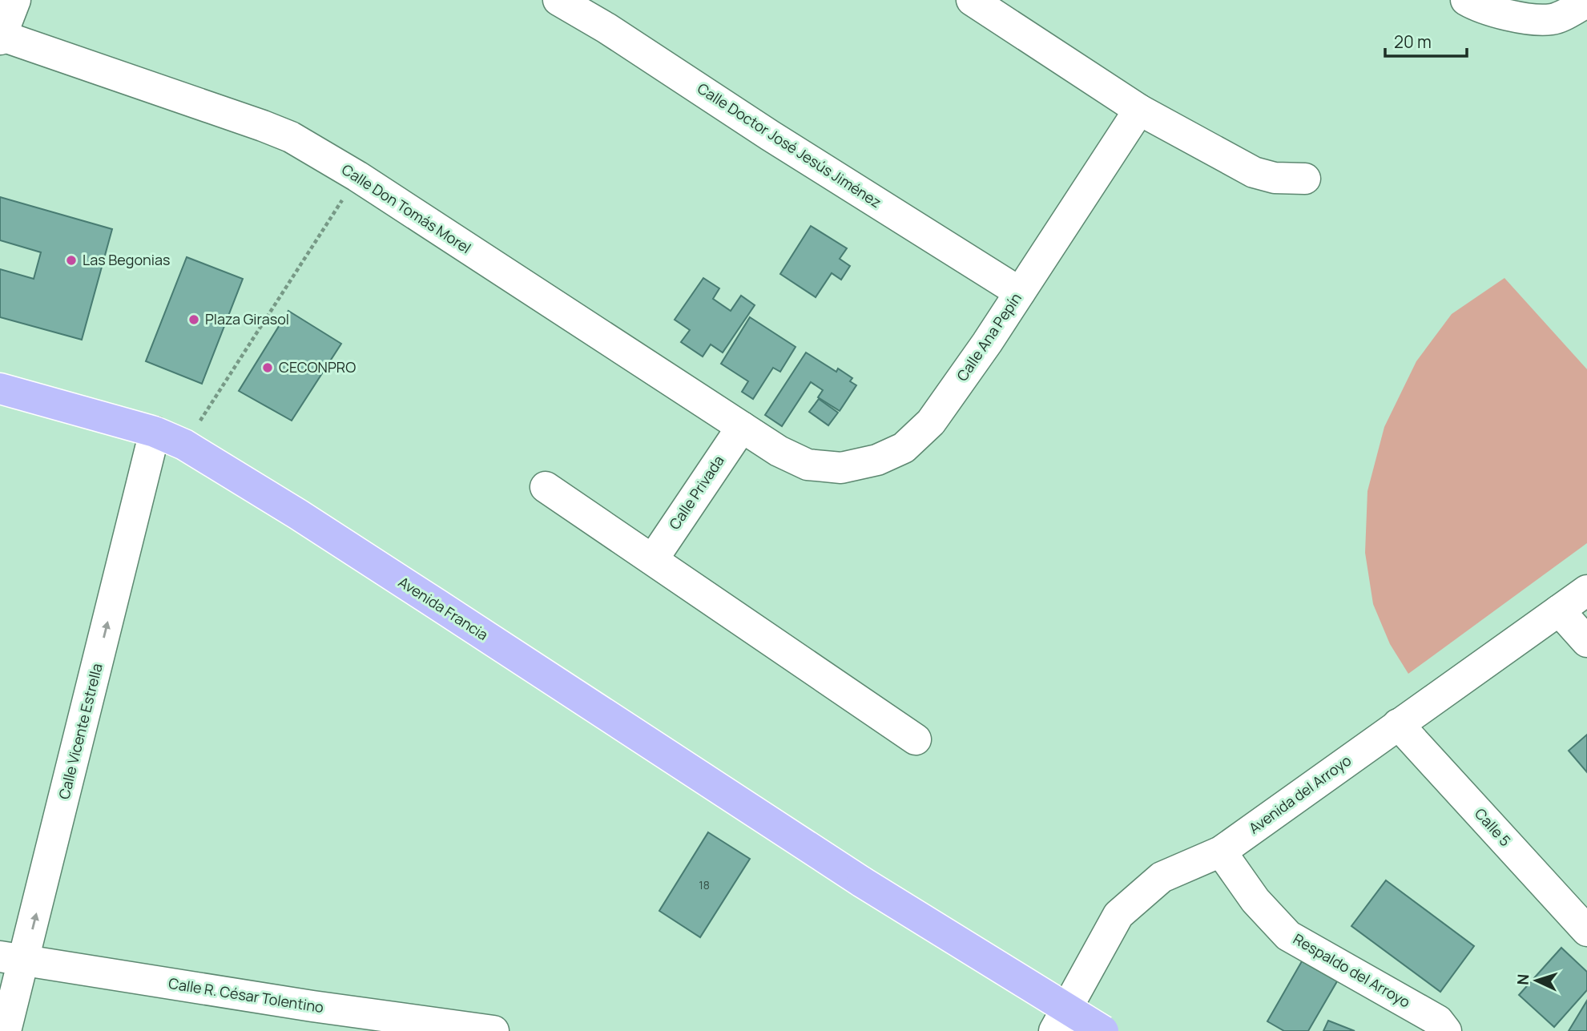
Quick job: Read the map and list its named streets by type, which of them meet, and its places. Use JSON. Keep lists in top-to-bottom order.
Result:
{
  "streets": {
    "main road": ["Avenida Francia"],
    "street": [
      "Calle Doctor José Jesús Jiménez",
      "Calle Don Tomás Morel",
      "Calle Ana Pepín",
      "Calle Privada",
      "Calle Vicente Estrella",
      "Avenida del Arroyo",
      "Calle 5",
      "Respaldo del Arroyo",
      "Calle R. César Tolentino"
    ]
  },
  "crossings": [
    ["Calle Doctor José Jesús Jiménez", "Calle Ana Pepín"],
    ["Calle Don Tomás Morel", "Calle Ana Pepín"],
    ["Calle Don Tomás Morel", "Calle Privada"],
    ["Avenida Francia", "Calle Vicente Estrella"],
    ["Calle Vicente Estrella", "Calle R. César Tolentino"],
    ["Avenida del Arroyo", "Calle 5"],
    ["Avenida del Arroyo", "Respaldo del Arroyo"]
  ],
  "one_way": ["Calle Vicente Estrella"],
  "places": ["Las Begonias", "Plaza Girasol", "CECONPRO"],
  "house_numbers": ["18"],
  "scale_bar": "20 m",
  "north": "left"
}
